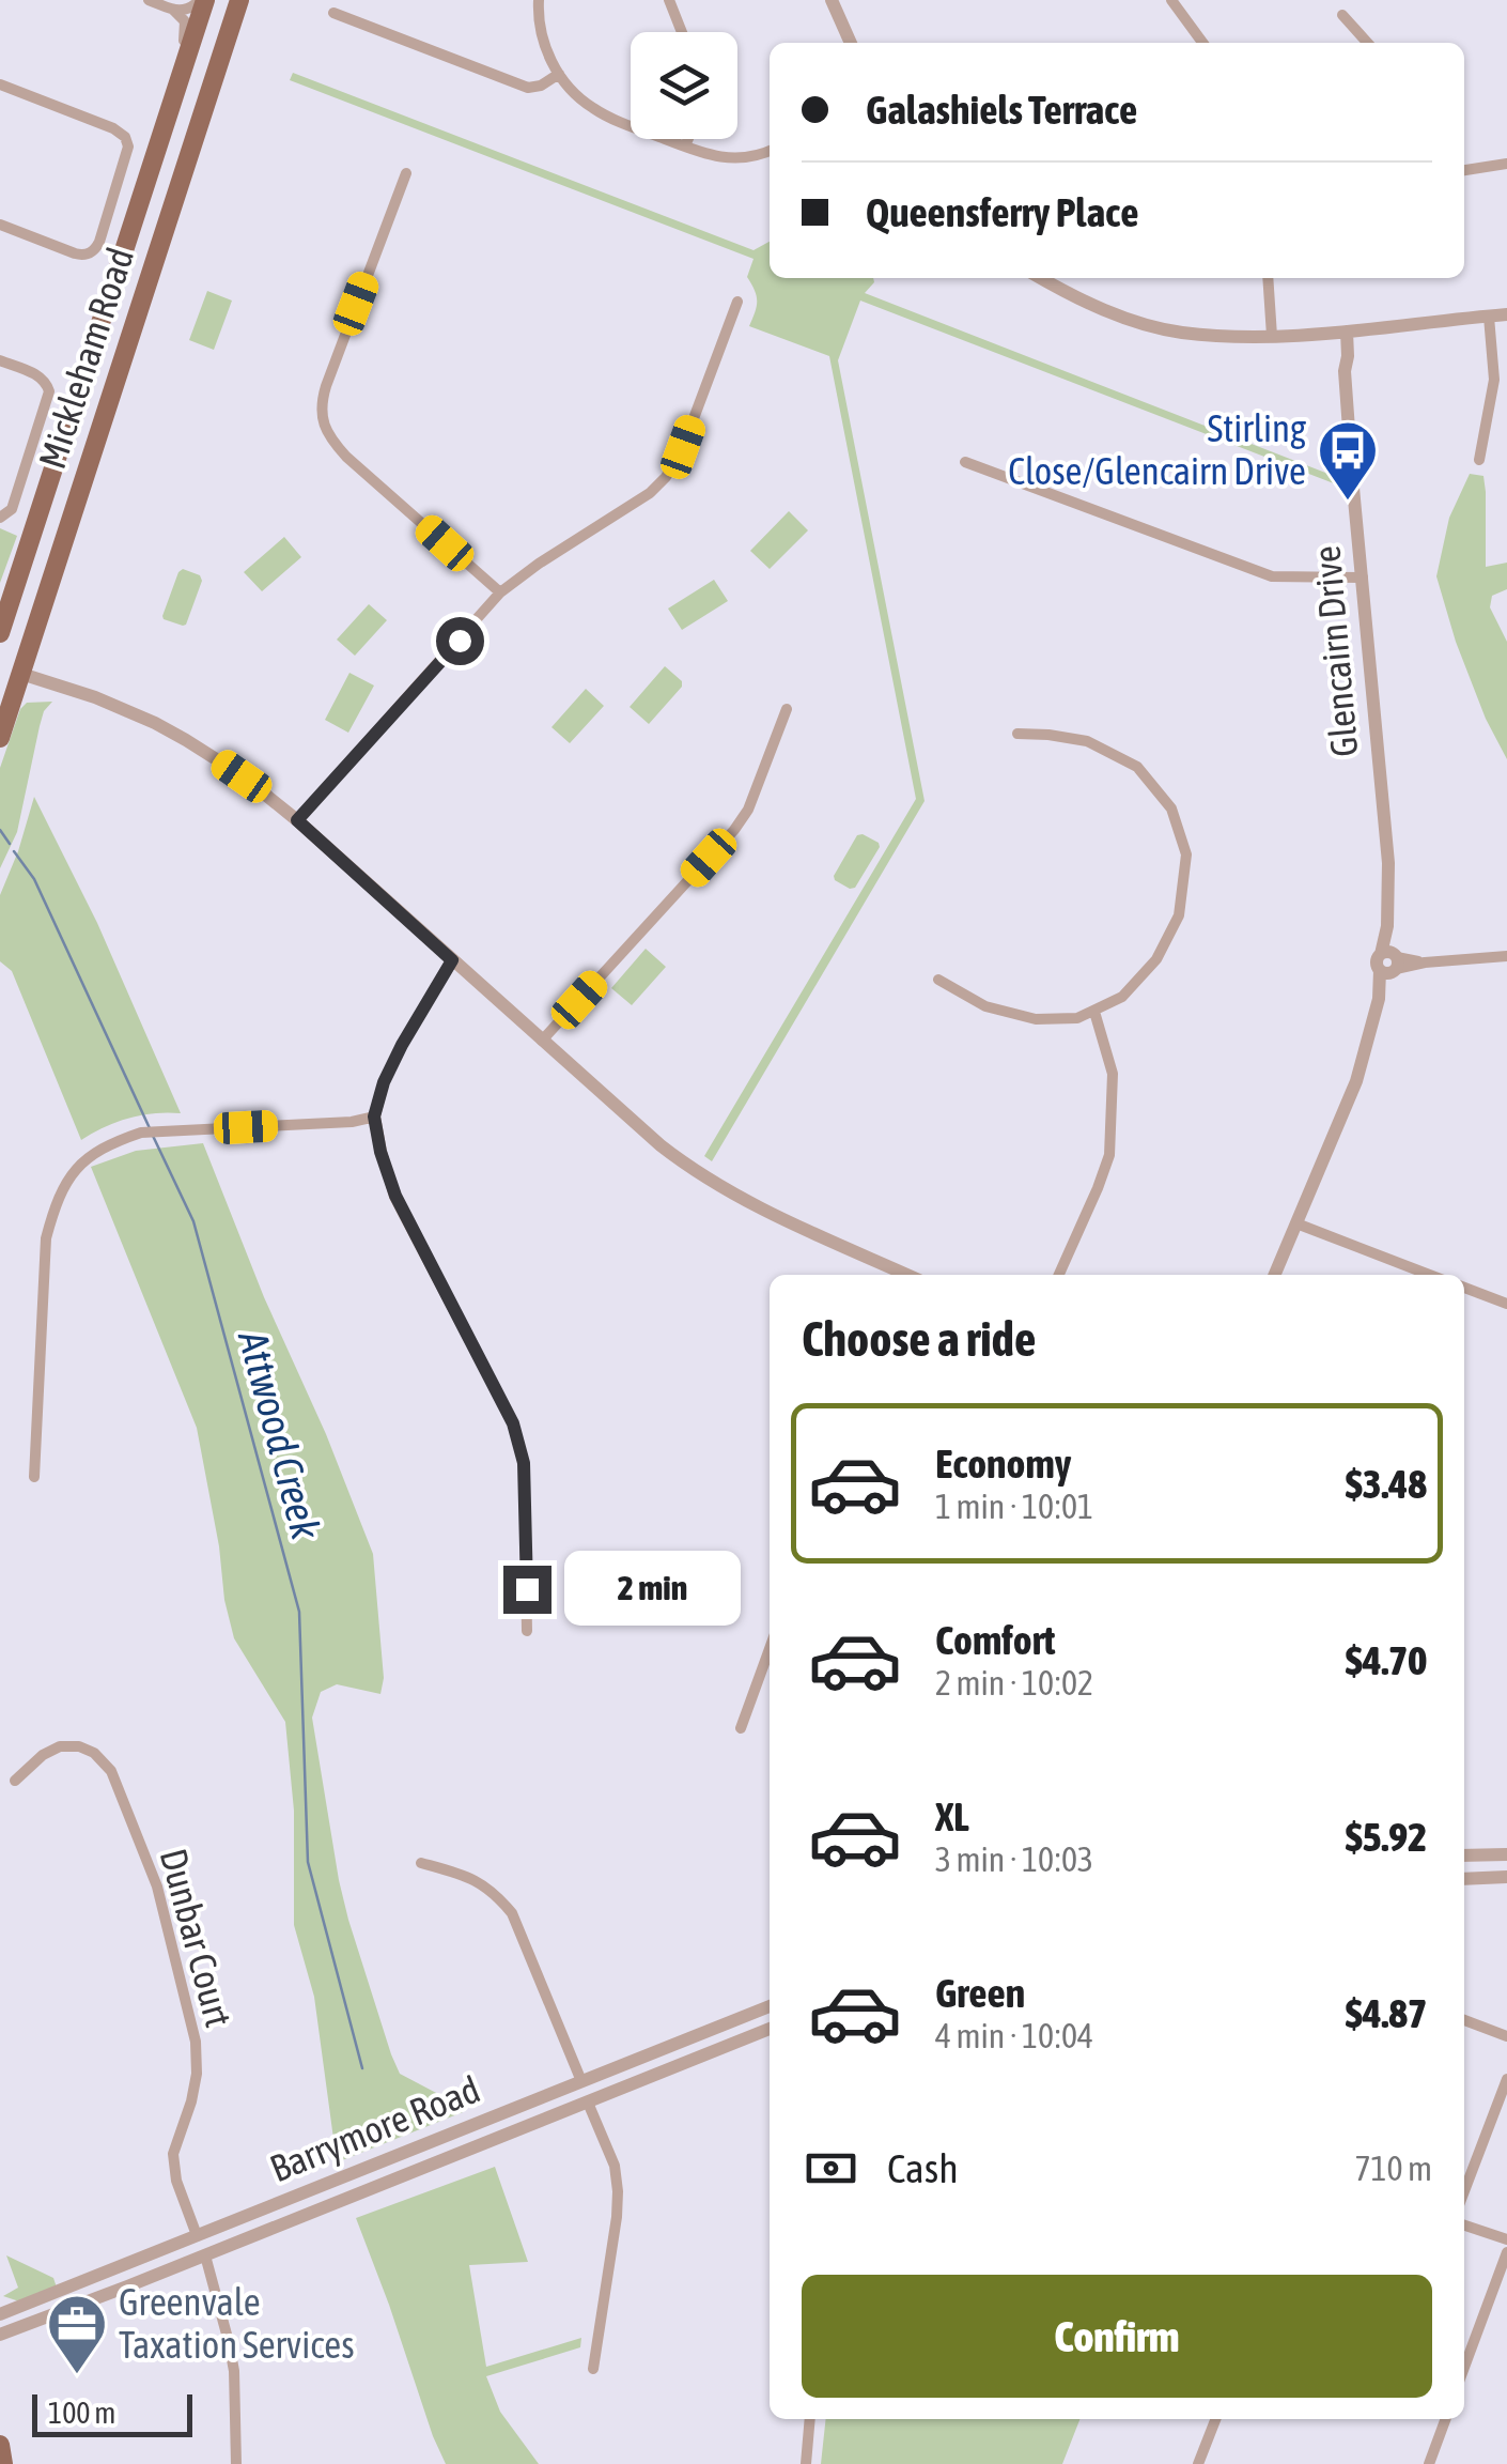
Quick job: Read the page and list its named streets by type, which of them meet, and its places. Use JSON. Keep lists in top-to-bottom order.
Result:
{
  "streets": {
    "main road": ["Mickleham Road"],
    "street": ["Glencairn Drive", "Dunbar Court", "Barrymore Road"]
  },
  "crossings": [
    ["Dunbar Court", "Barrymore Road"]
  ],
  "water": ["Attwood Creek"],
  "places": {
    "bus stop": ["Stirling Close/Glencairn Drive"],
    "office": ["Greenvale Taxation Services"]
  },
  "scale_bar": "100 m",
  "page": {
    "banner": ["Galashiels Terrace", "Queensferry Place"],
    "heading": "Choose a ride",
    "list": [
      {
        "name": "Economy",
        "note": "1 min · 10:01",
        "value": "$3.48"
      },
      {
        "name": "Comfort",
        "note": "2 min · 10:02",
        "value": "$4.70"
      },
      {
        "name": "XL",
        "note": "3 min · 10:03",
        "value": "$5.92"
      },
      {
        "name": "Green",
        "note": "4 min · 10:04",
        "value": "$4.87"
      }
    ],
    "bubble": "2 min",
    "pay": ["Cash", "710 m"],
    "buttons": "Confirm",
    "scale": "100 m"
  }
}
